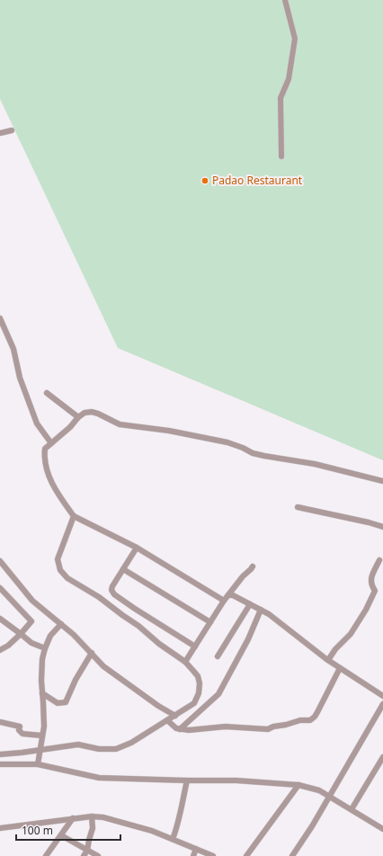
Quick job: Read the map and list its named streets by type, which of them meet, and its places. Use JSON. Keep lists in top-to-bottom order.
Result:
{
  "places": ["Padao Restaurant"],
  "scale_bar": "100 m"
}
